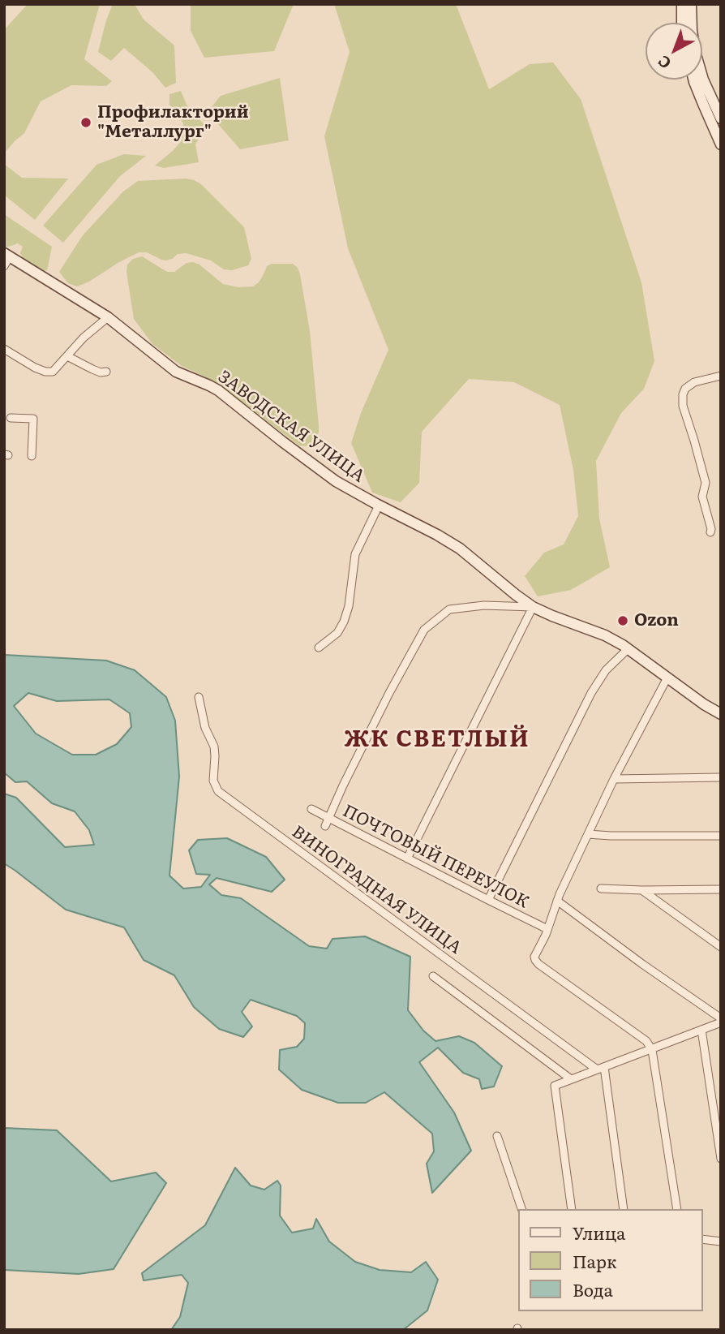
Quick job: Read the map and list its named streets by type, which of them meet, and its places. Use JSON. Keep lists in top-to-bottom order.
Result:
{
  "streets": {
    "street": ["ЗАВОДСКАЯ УЛИЦА", "ПОЧТОВЫЙ ПЕРЕУЛОК", "ВИНОГРАДНАЯ УЛИЦА"]
  },
  "districts": ["ЖК СВЕТЛЫЙ"],
  "places": ["Профилакторий \"Металлург\"", "Ozon"],
  "legend": ["Улица", "Парк", "Вода"],
  "north": "bottom left"
}
